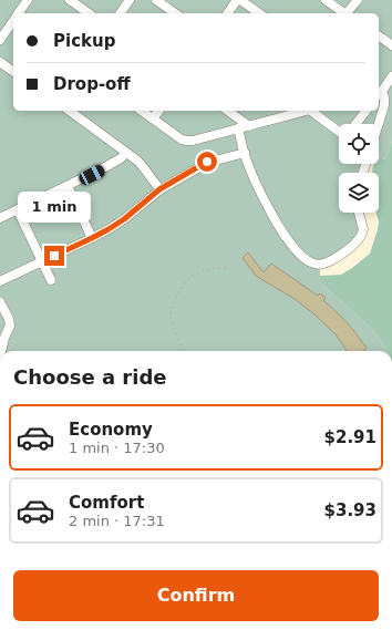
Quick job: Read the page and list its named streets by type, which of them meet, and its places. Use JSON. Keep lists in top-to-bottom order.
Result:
{
  "page": {
    "banner": ["Pickup", "Drop-off"],
    "bubble": "1 min",
    "heading": "Choose a ride",
    "list": [
      {
        "name": "Economy",
        "note": "1 min · 17:30",
        "value": "$2.91"
      },
      {
        "name": "Comfort",
        "note": "2 min · 17:31",
        "value": "$3.93"
      }
    ],
    "buttons": "Confirm"
  }
}
